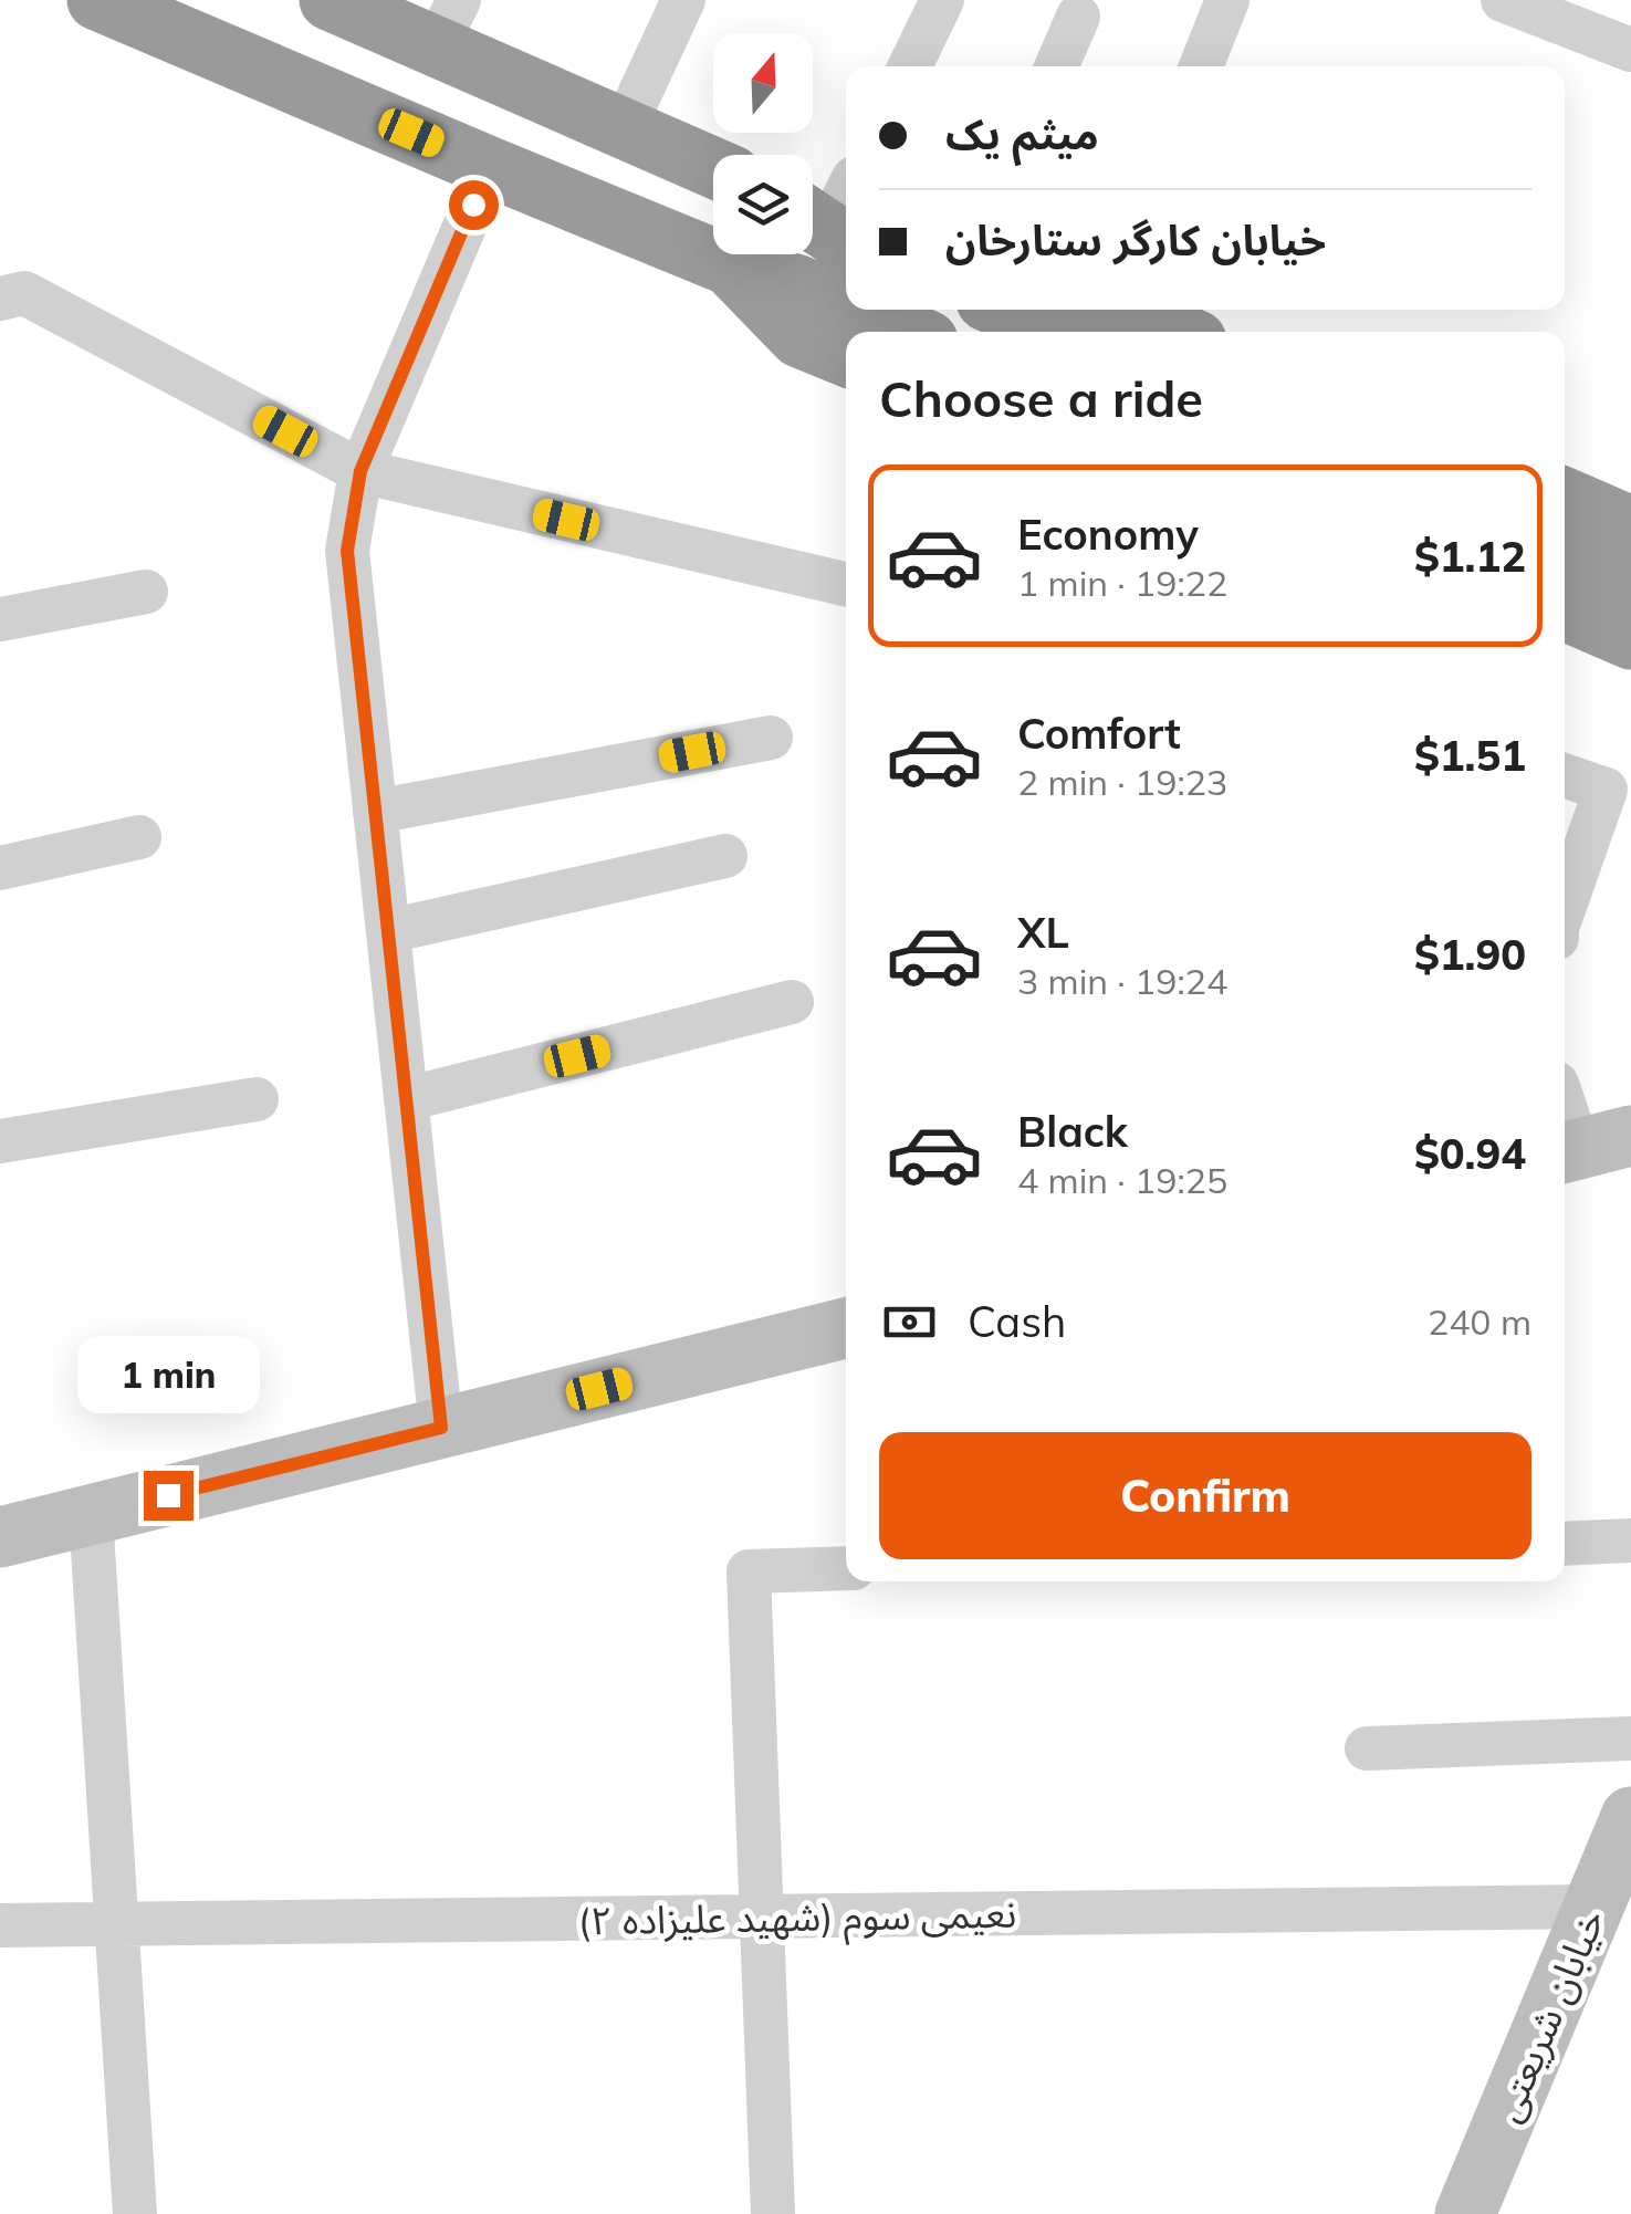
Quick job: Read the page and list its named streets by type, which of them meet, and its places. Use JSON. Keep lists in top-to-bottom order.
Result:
{
  "streets": {
    "street": ["نعیمی سوم (شهید علیزاده ۲)", "خیابان شریعتی"]
  },
  "crossings": [
    ["نعیمی سوم (شهید علیزاده ۲)", "خیابان شریعتی"]
  ],
  "north": "top",
  "page": {
    "banner": ["میثم یک", "خیابان کارگر ستارخان"],
    "heading": "Choose a ride",
    "list": [
      {
        "name": "Economy",
        "note": "1 min · 19:22",
        "value": "$1.12"
      },
      {
        "name": "Comfort",
        "note": "2 min · 19:23",
        "value": "$1.51"
      },
      {
        "name": "XL",
        "note": "3 min · 19:24",
        "value": "$1.90"
      },
      {
        "name": "Black",
        "note": "4 min · 19:25",
        "value": "$0.94"
      }
    ],
    "pay": ["Cash", "240 m"],
    "bubble": "1 min",
    "buttons": "Confirm"
  }
}
